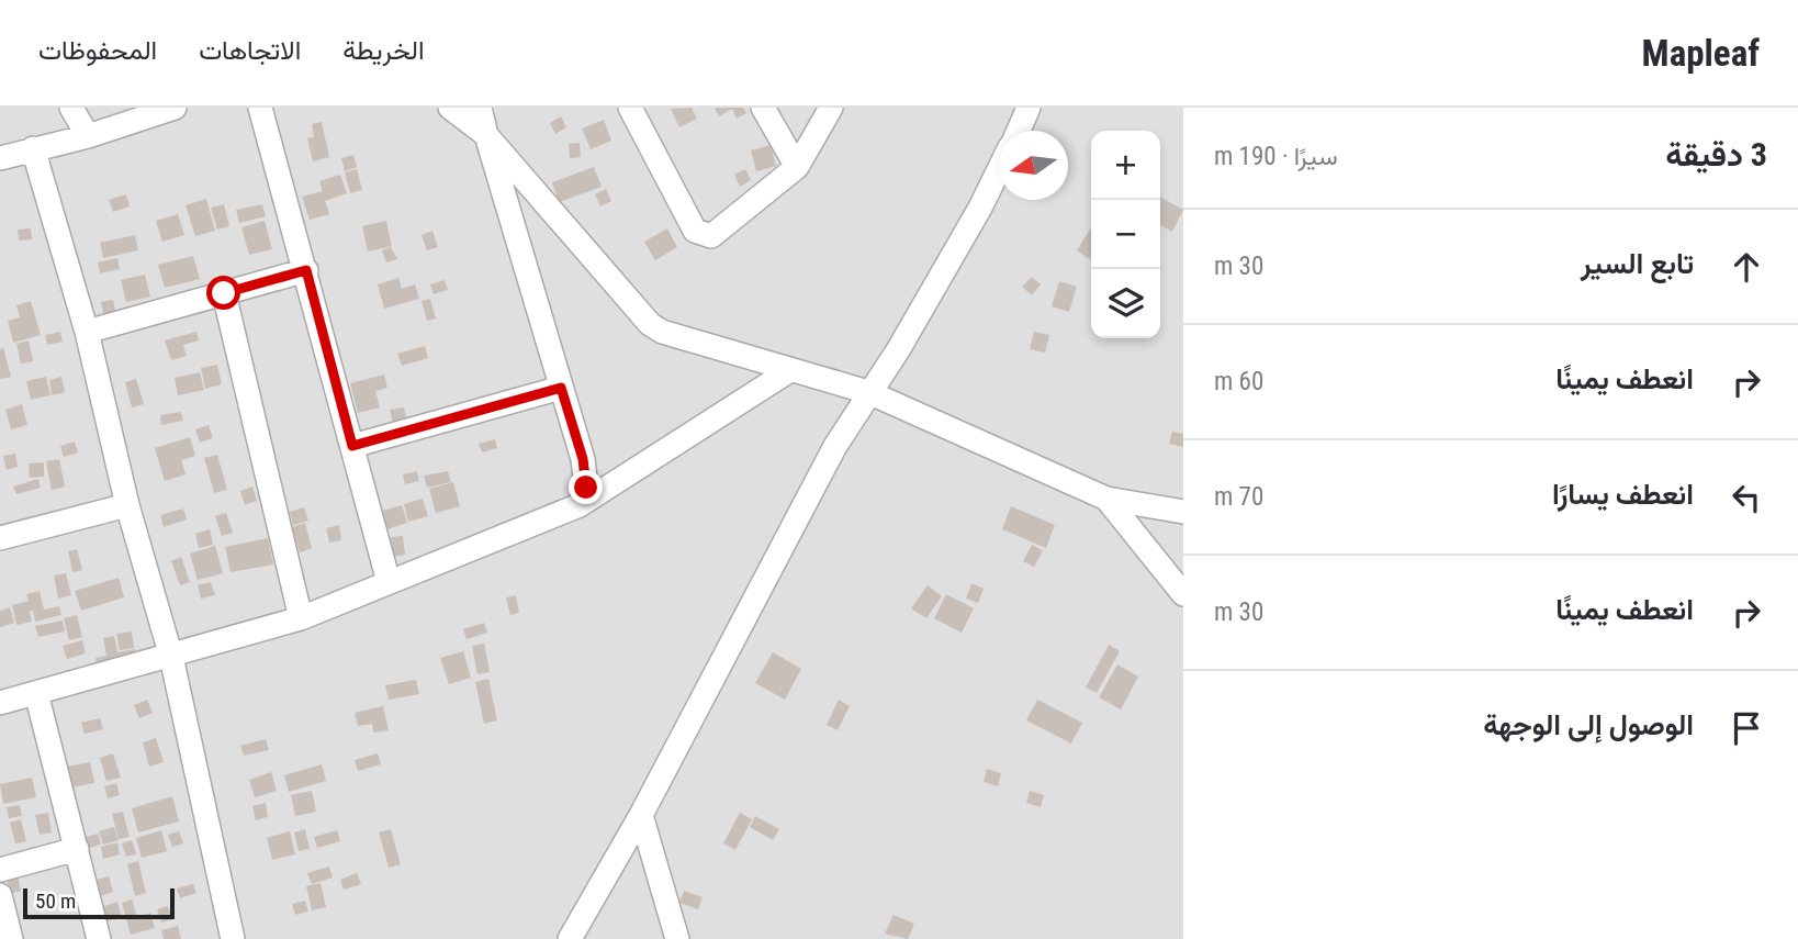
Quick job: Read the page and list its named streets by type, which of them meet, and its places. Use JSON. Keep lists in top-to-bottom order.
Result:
{
  "scale_bar": "50 m",
  "north": "left",
  "page": {
    "header": "Mapleaf",
    "nav": ["الخريطة", "الاتجاهات", "المحفوظات"],
    "heading": ["3 دقيقة", "سيرًا · 190 m"],
    "map_buttons": ["+", "−"],
    "list": [
      ["تابع السير", "30 m"],
      ["انعطف يمينًا", "60 m"],
      ["انعطف يسارًا", "70 m"],
      ["انعطف يمينًا", "30 m"],
      "الوصول إلى الوجهة"
    ],
    "scale": "50 m"
  }
}
